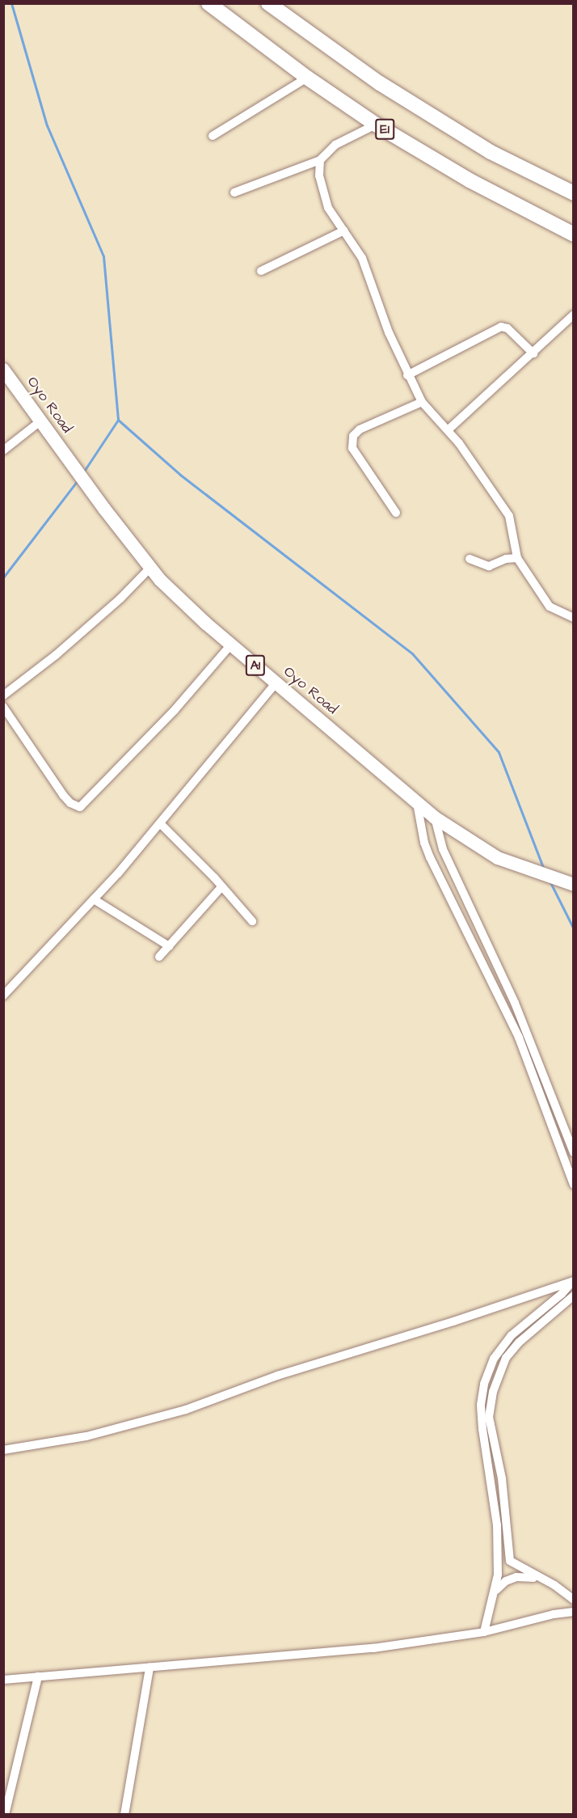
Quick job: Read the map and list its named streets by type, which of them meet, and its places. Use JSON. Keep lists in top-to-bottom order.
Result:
{
  "streets": {
    "highway": ["E1", "Oyo Road", "A1"]
  }
}
